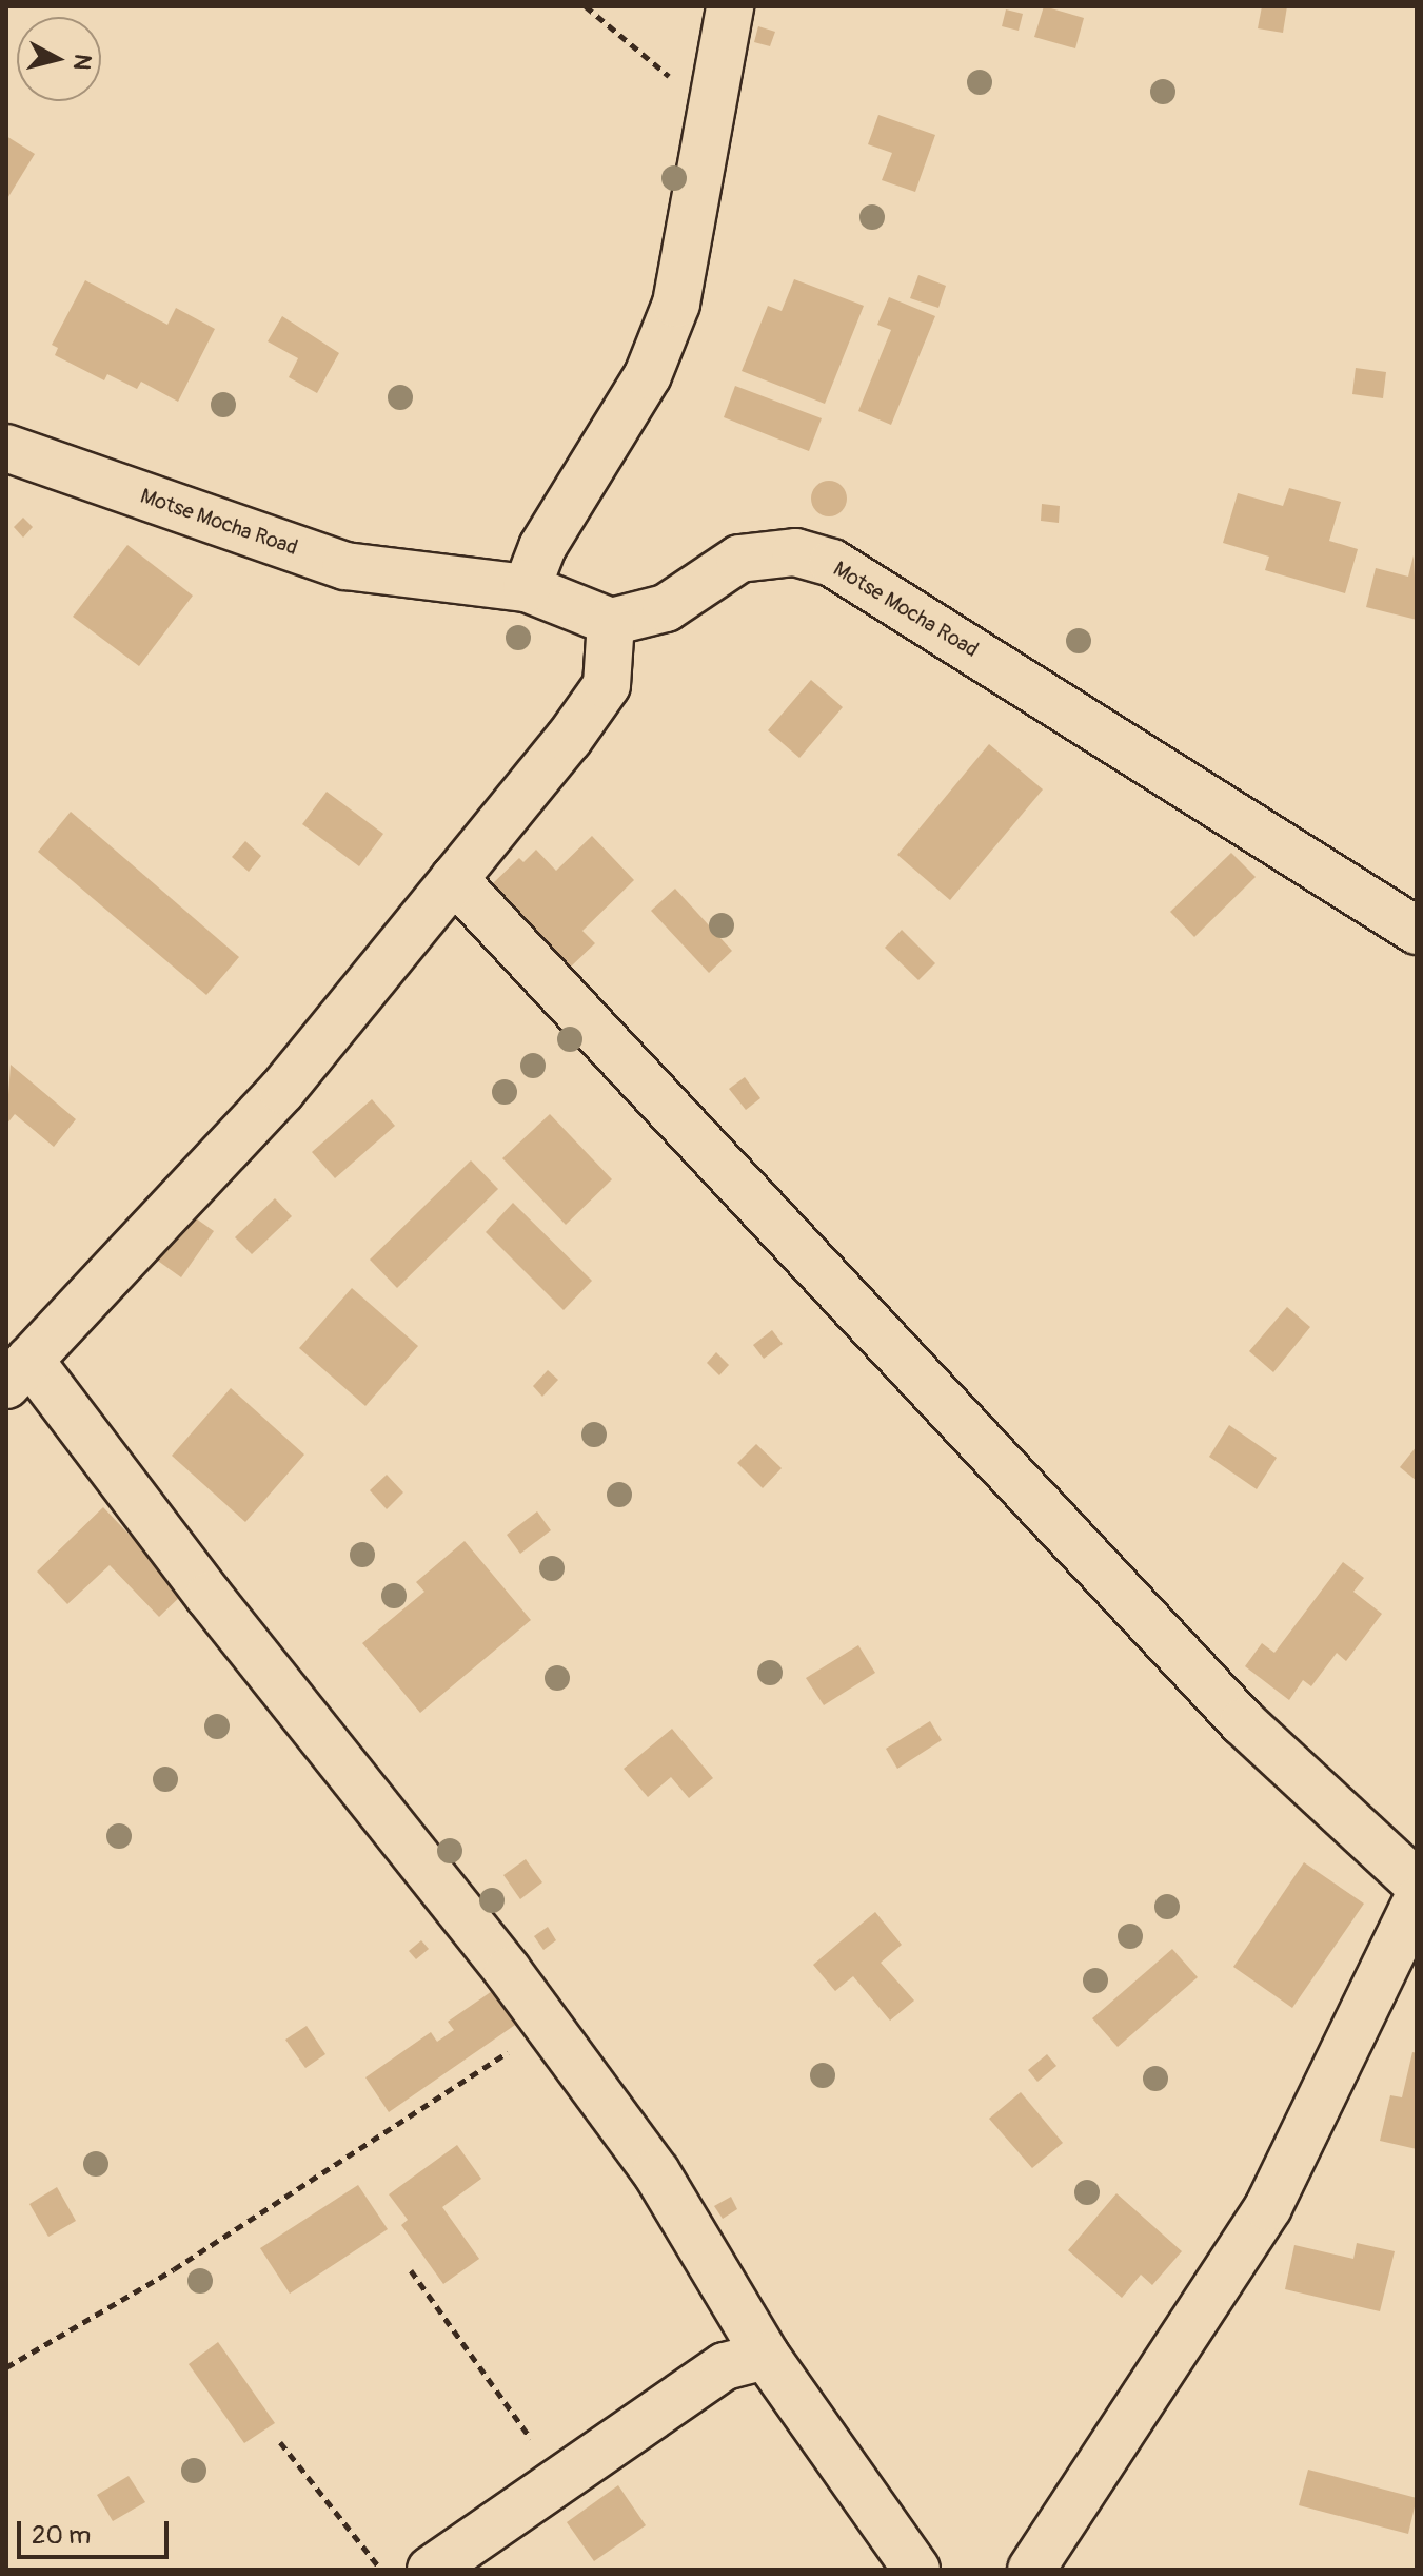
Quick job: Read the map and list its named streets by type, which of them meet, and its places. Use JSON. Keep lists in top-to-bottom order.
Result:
{
  "streets": {
    "street": ["Motse Mocha Road"]
  },
  "scale_bar": "20 m",
  "north": "right"
}
